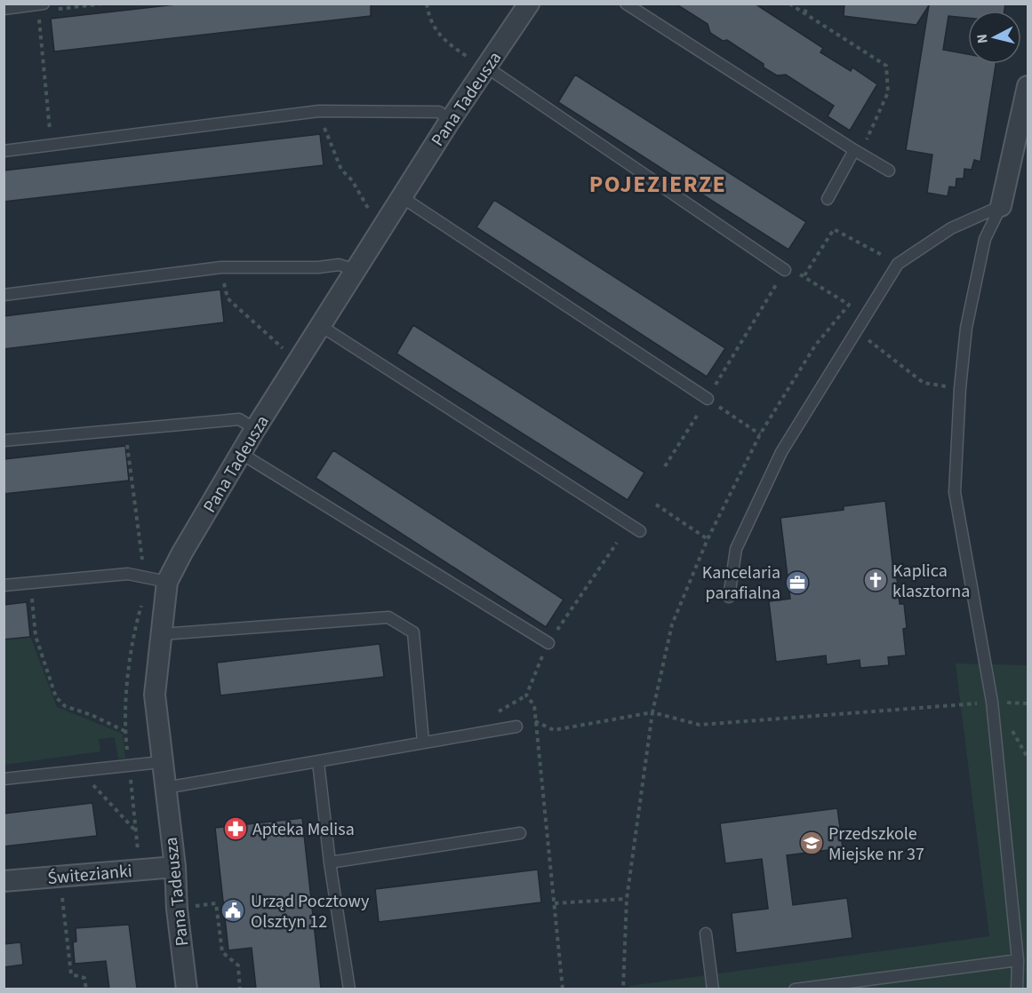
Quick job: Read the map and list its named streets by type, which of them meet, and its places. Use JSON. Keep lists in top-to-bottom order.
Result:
{
  "streets": {
    "street": ["Pana Tadeusza", "Świtezianki"]
  },
  "crossings": [
    ["Pana Tadeusza", "Świtezianki"]
  ],
  "districts": ["POJEZIERZE"],
  "places": {
    "church": ["Kaplica klasztorna"],
    "office": ["Kancelaria parafialna"],
    "pharmacy": ["Apteka Melisa"],
    "school or university": ["Przedszkole Miejske nr 37"],
    "public building": ["Urząd Pocztowy Olsztyn 12"]
  },
  "north": "left"
}
